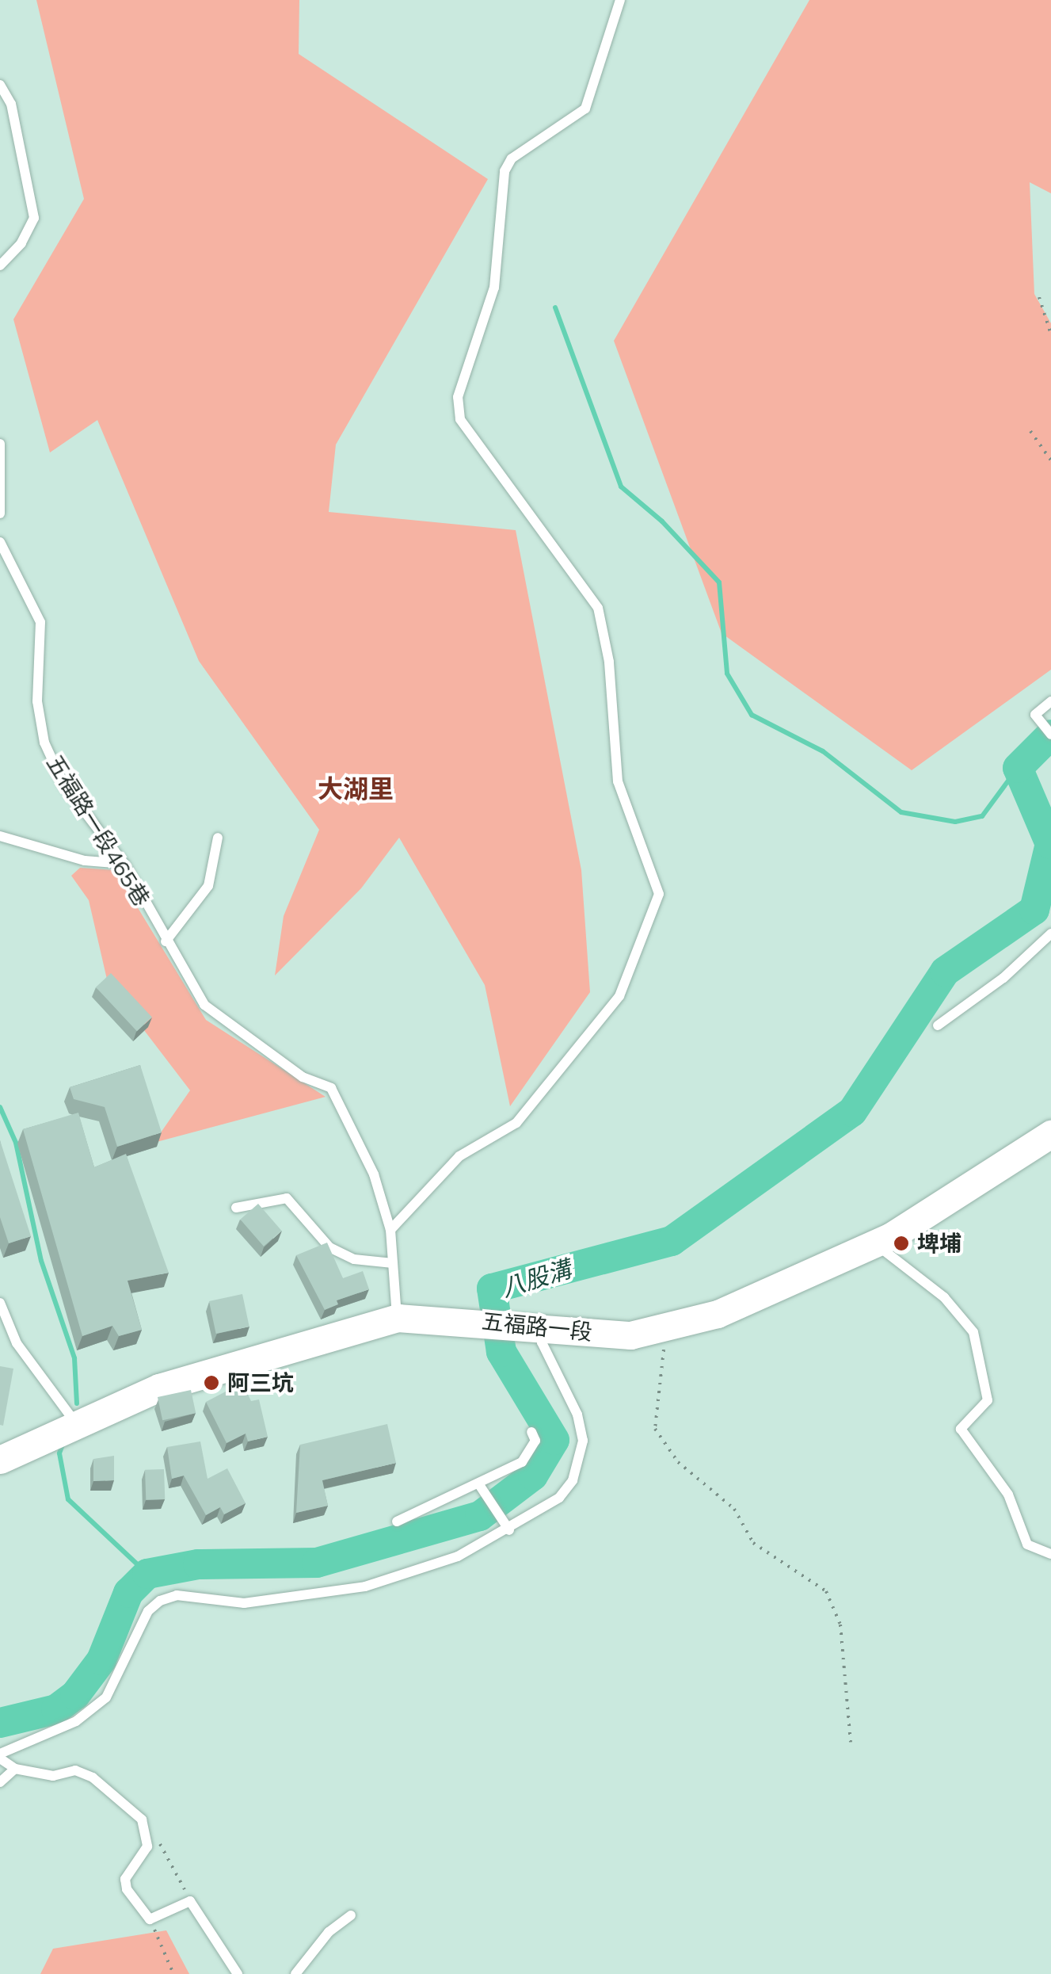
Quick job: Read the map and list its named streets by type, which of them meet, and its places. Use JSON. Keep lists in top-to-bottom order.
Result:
{
  "streets": {
    "main road": ["五福路一段"],
    "lane": ["五福路一段465巷"]
  },
  "crossings": [
    ["五福路一段465巷", "五福路一段"]
  ],
  "districts": ["大湖里"],
  "water": ["八股溝"],
  "places": ["埤埔", "阿三坑"]
}
